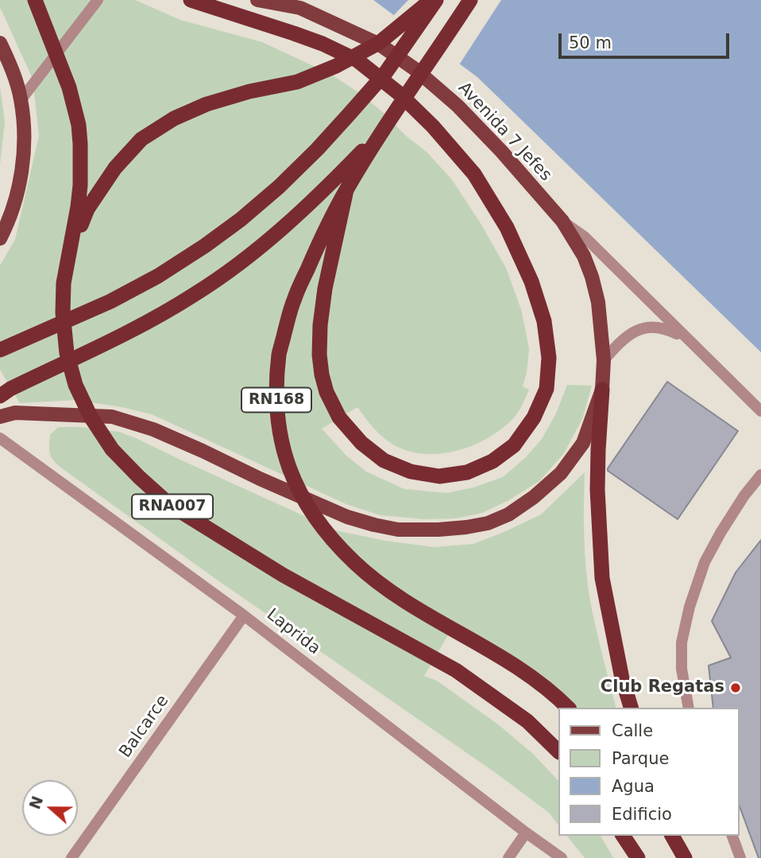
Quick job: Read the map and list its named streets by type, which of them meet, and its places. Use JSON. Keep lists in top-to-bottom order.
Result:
{
  "streets": {
    "highway": ["RN168", "RNA007"],
    "main road": ["Avenida 7 Jefes"],
    "street": ["Laprida", "Balcarce"]
  },
  "crossings": [
    ["Laprida", "Balcarce"]
  ],
  "places": ["Club Regatas"],
  "legend": [
    "Calle",
    "Parque",
    "Agua",
    "Edificio"
  ],
  "scale_bar": "50 m",
  "north": "left"
}
